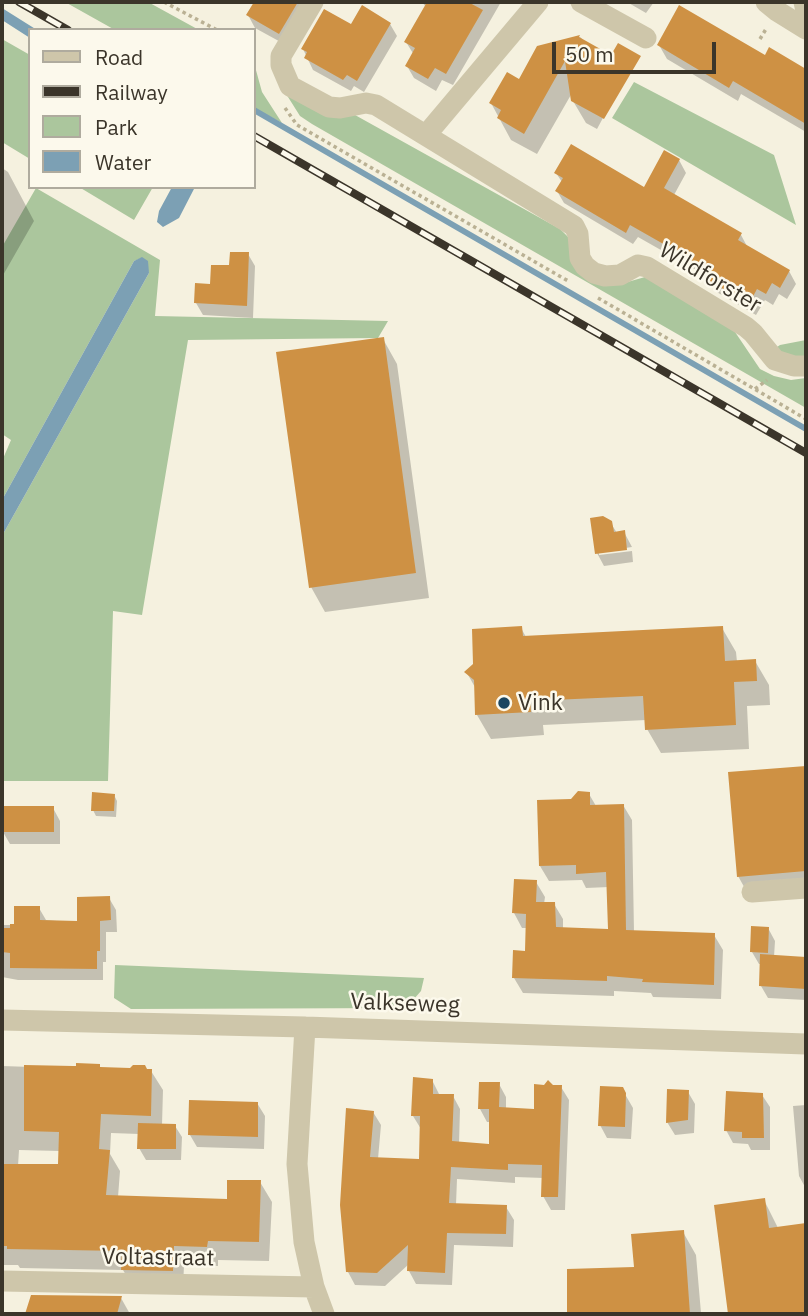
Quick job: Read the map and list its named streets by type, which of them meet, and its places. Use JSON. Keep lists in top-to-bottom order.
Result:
{
  "streets": {
    "street": ["Wildforster", "Valkseweg", "Voltastraat"]
  },
  "places": ["Vink"],
  "legend": [
    "Road",
    "Railway",
    "Park",
    "Water"
  ],
  "scale_bar": "50 m"
}
